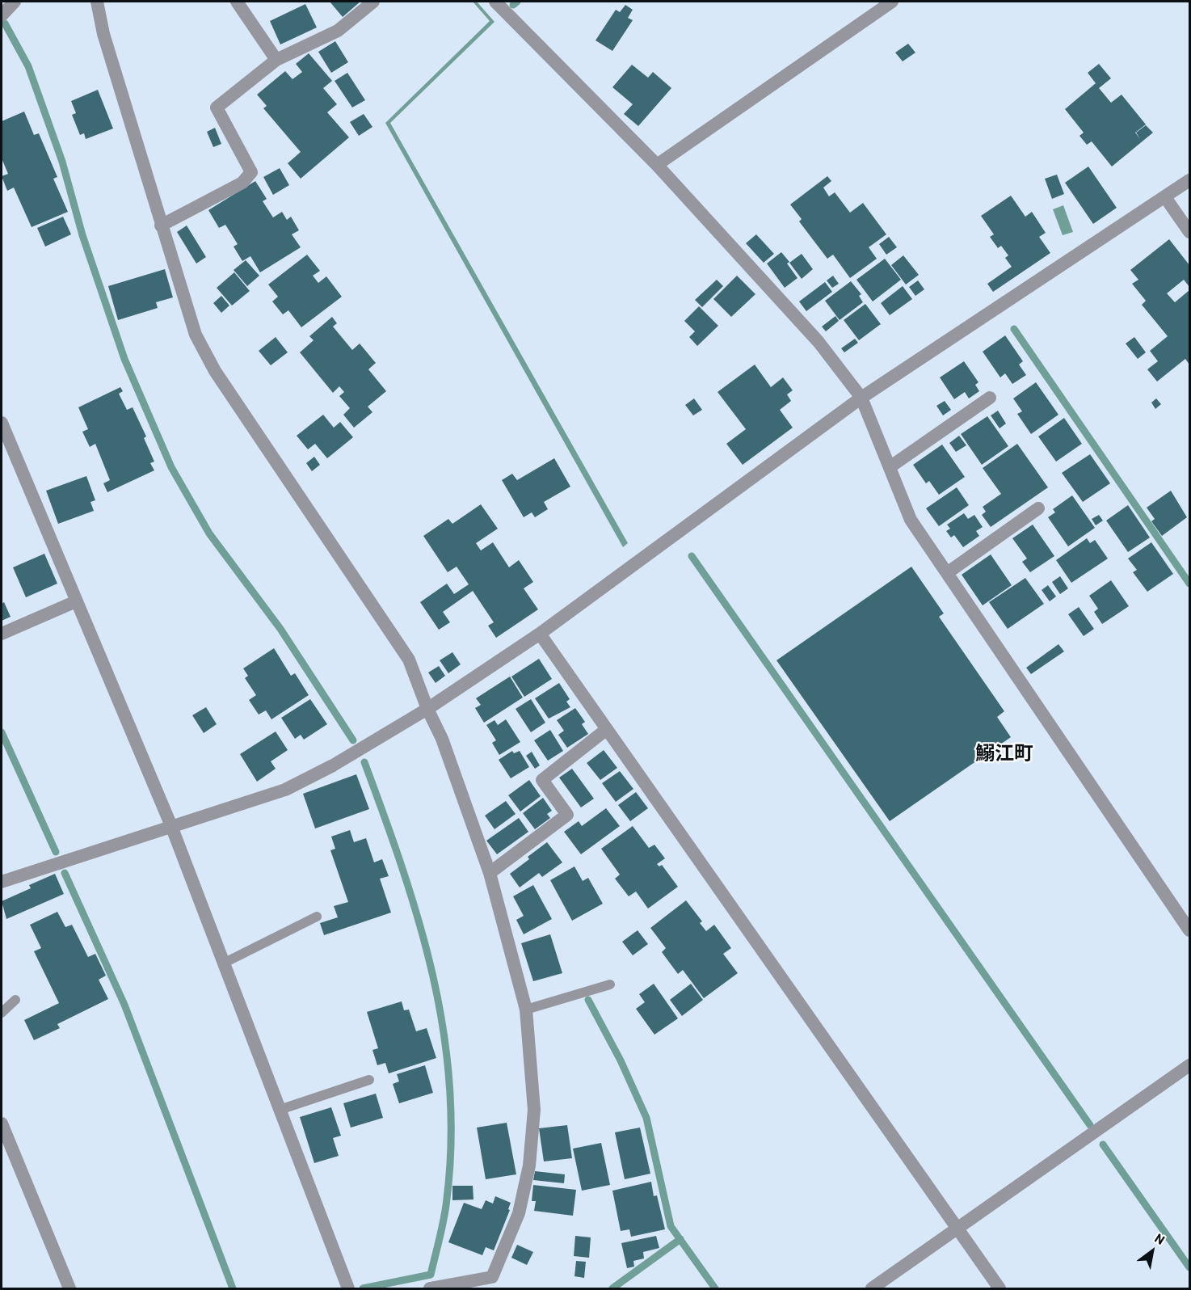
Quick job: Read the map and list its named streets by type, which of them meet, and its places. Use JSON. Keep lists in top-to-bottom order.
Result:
{
  "districts": ["鰯江町"],
  "north": "top right"
}
